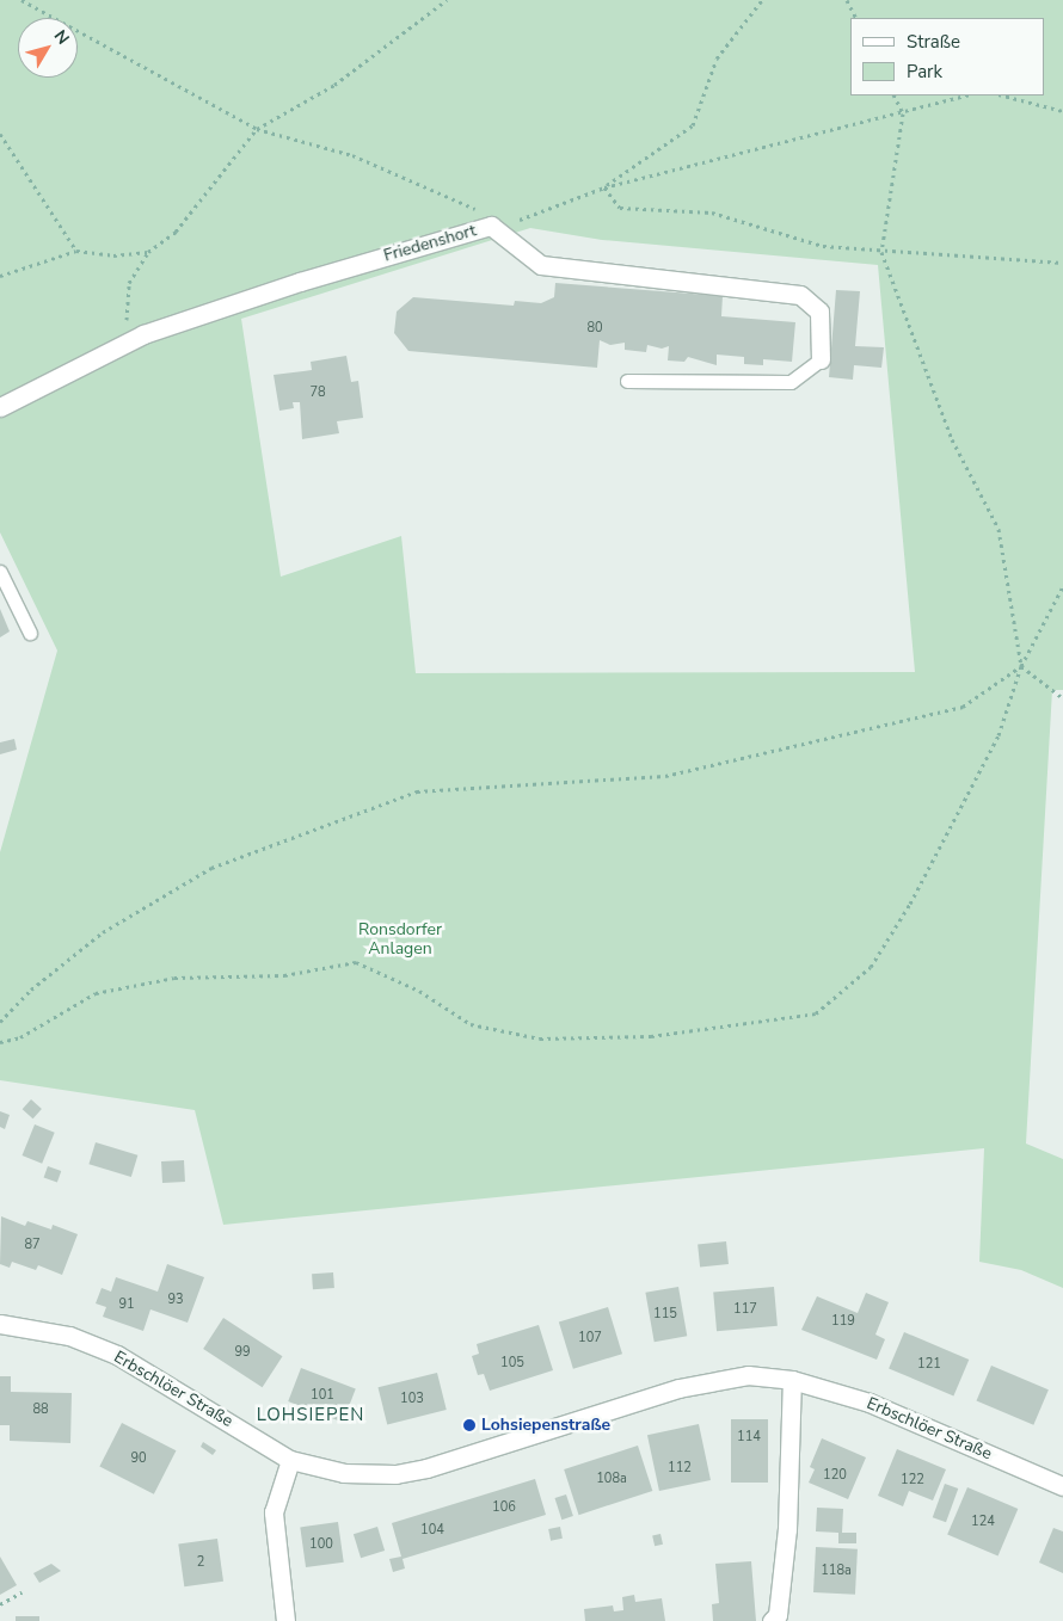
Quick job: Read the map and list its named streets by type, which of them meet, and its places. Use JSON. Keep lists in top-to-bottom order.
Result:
{
  "streets": {
    "street": ["Friedenshort", "Erbschlöer Straße"]
  },
  "districts": ["LOHSIEPEN"],
  "parks": ["Ronsdorfer Anlagen"],
  "places": ["Lohsiepenstraße"],
  "house_numbers": [
    "80",
    "78",
    "87",
    "93",
    "91",
    "117",
    "115",
    "119",
    "107",
    "99",
    "105",
    "121",
    "101",
    "103",
    "88",
    "114",
    "90",
    "112",
    "120",
    "108a",
    "122",
    "106",
    "124",
    "104",
    "100",
    "2",
    "118a"
  ],
  "legend": ["Straße", "Park"],
  "north": "top right"
}
